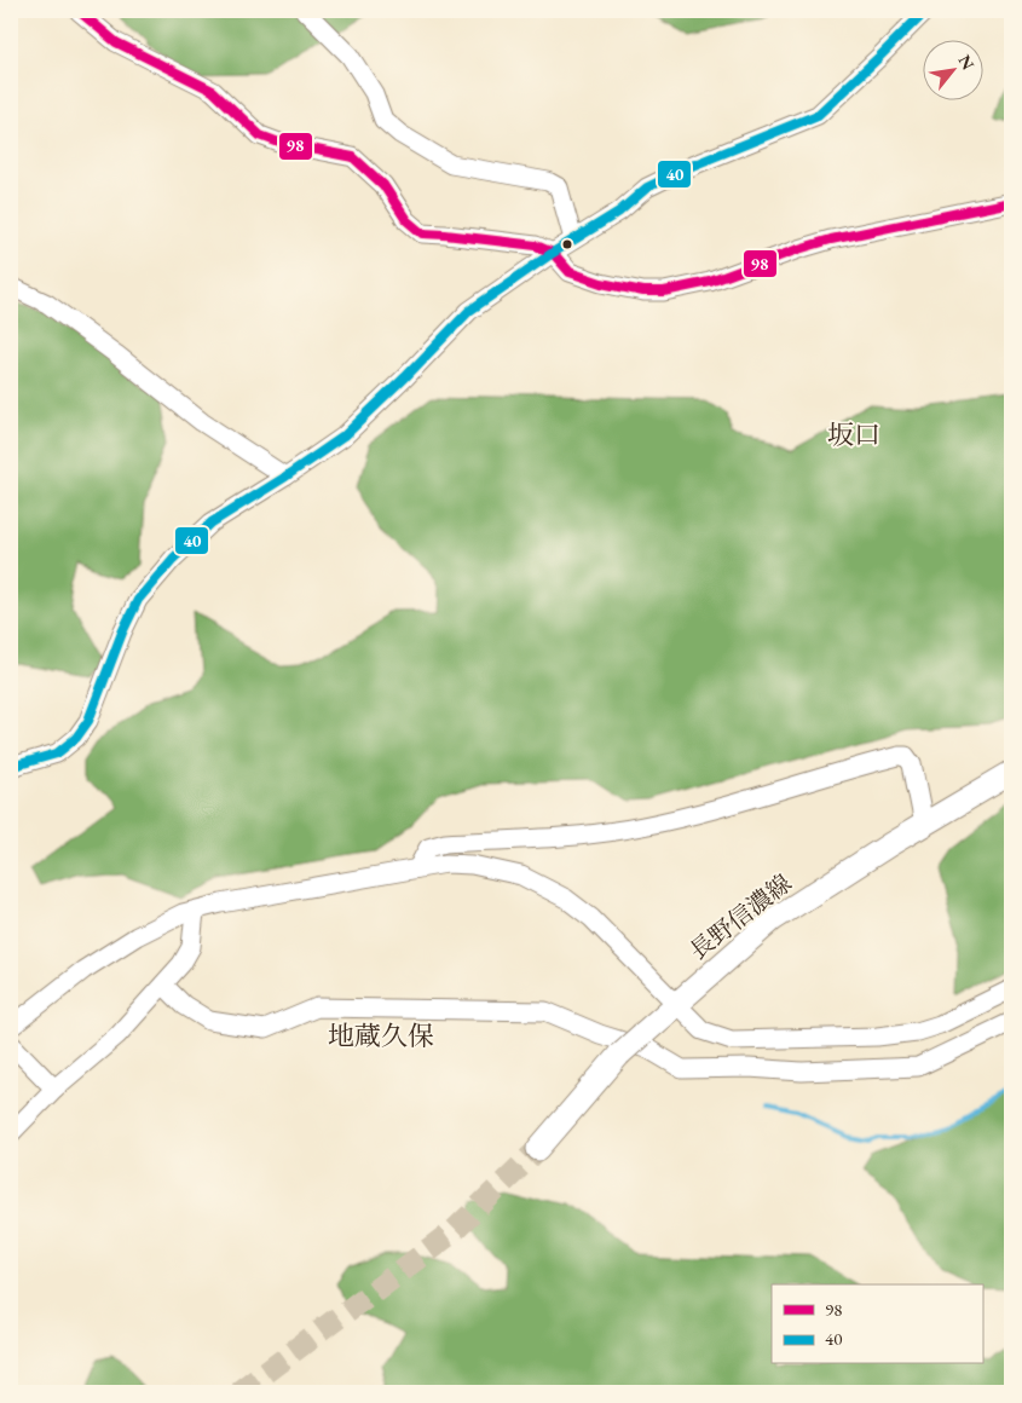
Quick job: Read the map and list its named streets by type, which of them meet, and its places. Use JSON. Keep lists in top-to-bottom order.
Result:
{
  "streets": {
    "main road": ["長野信濃線"]
  },
  "districts": ["坂口", "地蔵久保"],
  "lines": ["transit line 98", "transit line 40"],
  "legend": ["98", "40"],
  "north": "top right"
}
